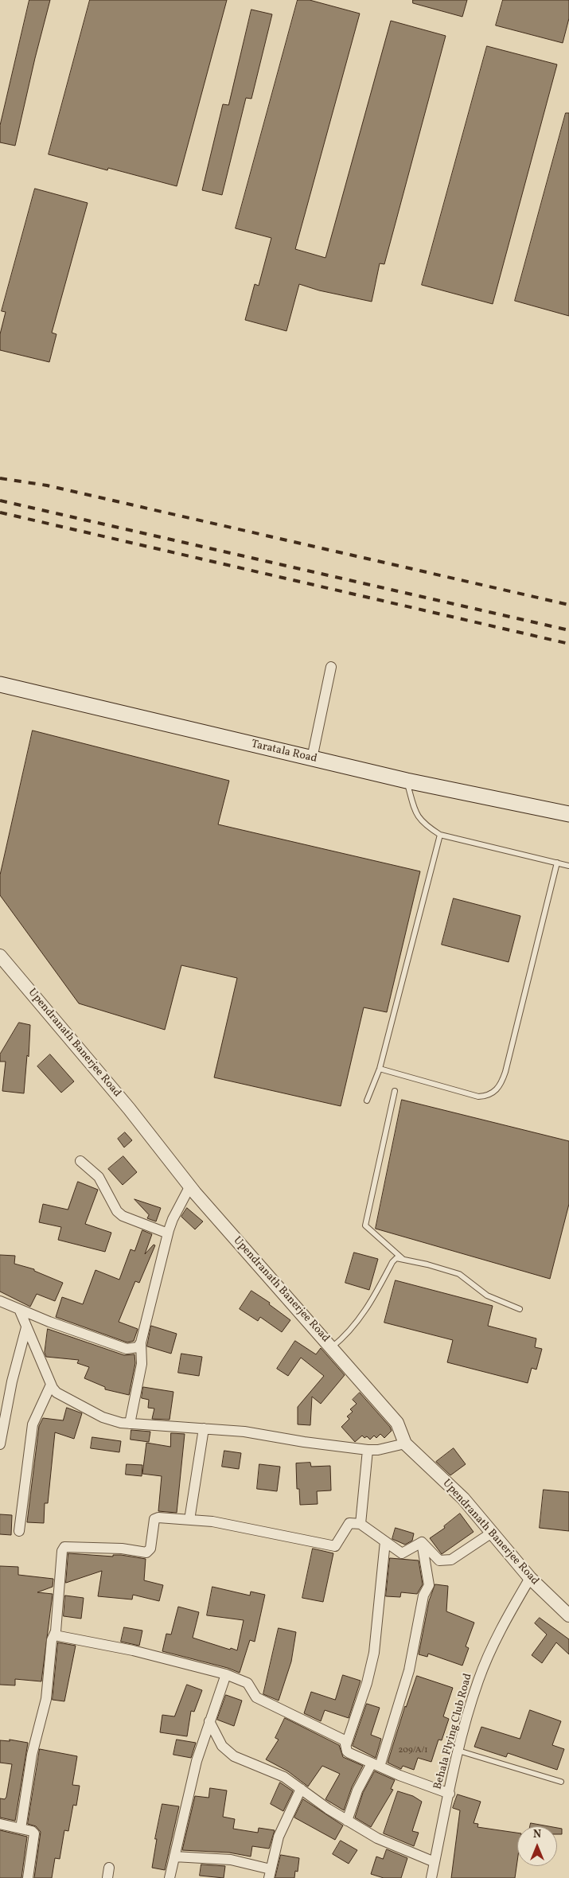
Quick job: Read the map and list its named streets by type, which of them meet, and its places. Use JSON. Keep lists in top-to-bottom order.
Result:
{
  "streets": {
    "main road": ["Taratala Road"],
    "street": ["Upendranath Banerjee Road", "Behala Flying Club Road"]
  },
  "crossings": [
    ["Upendranath Banerjee Road", "Behala Flying Club Road"]
  ],
  "house_numbers": ["209/A/1"],
  "north": "top"
}
